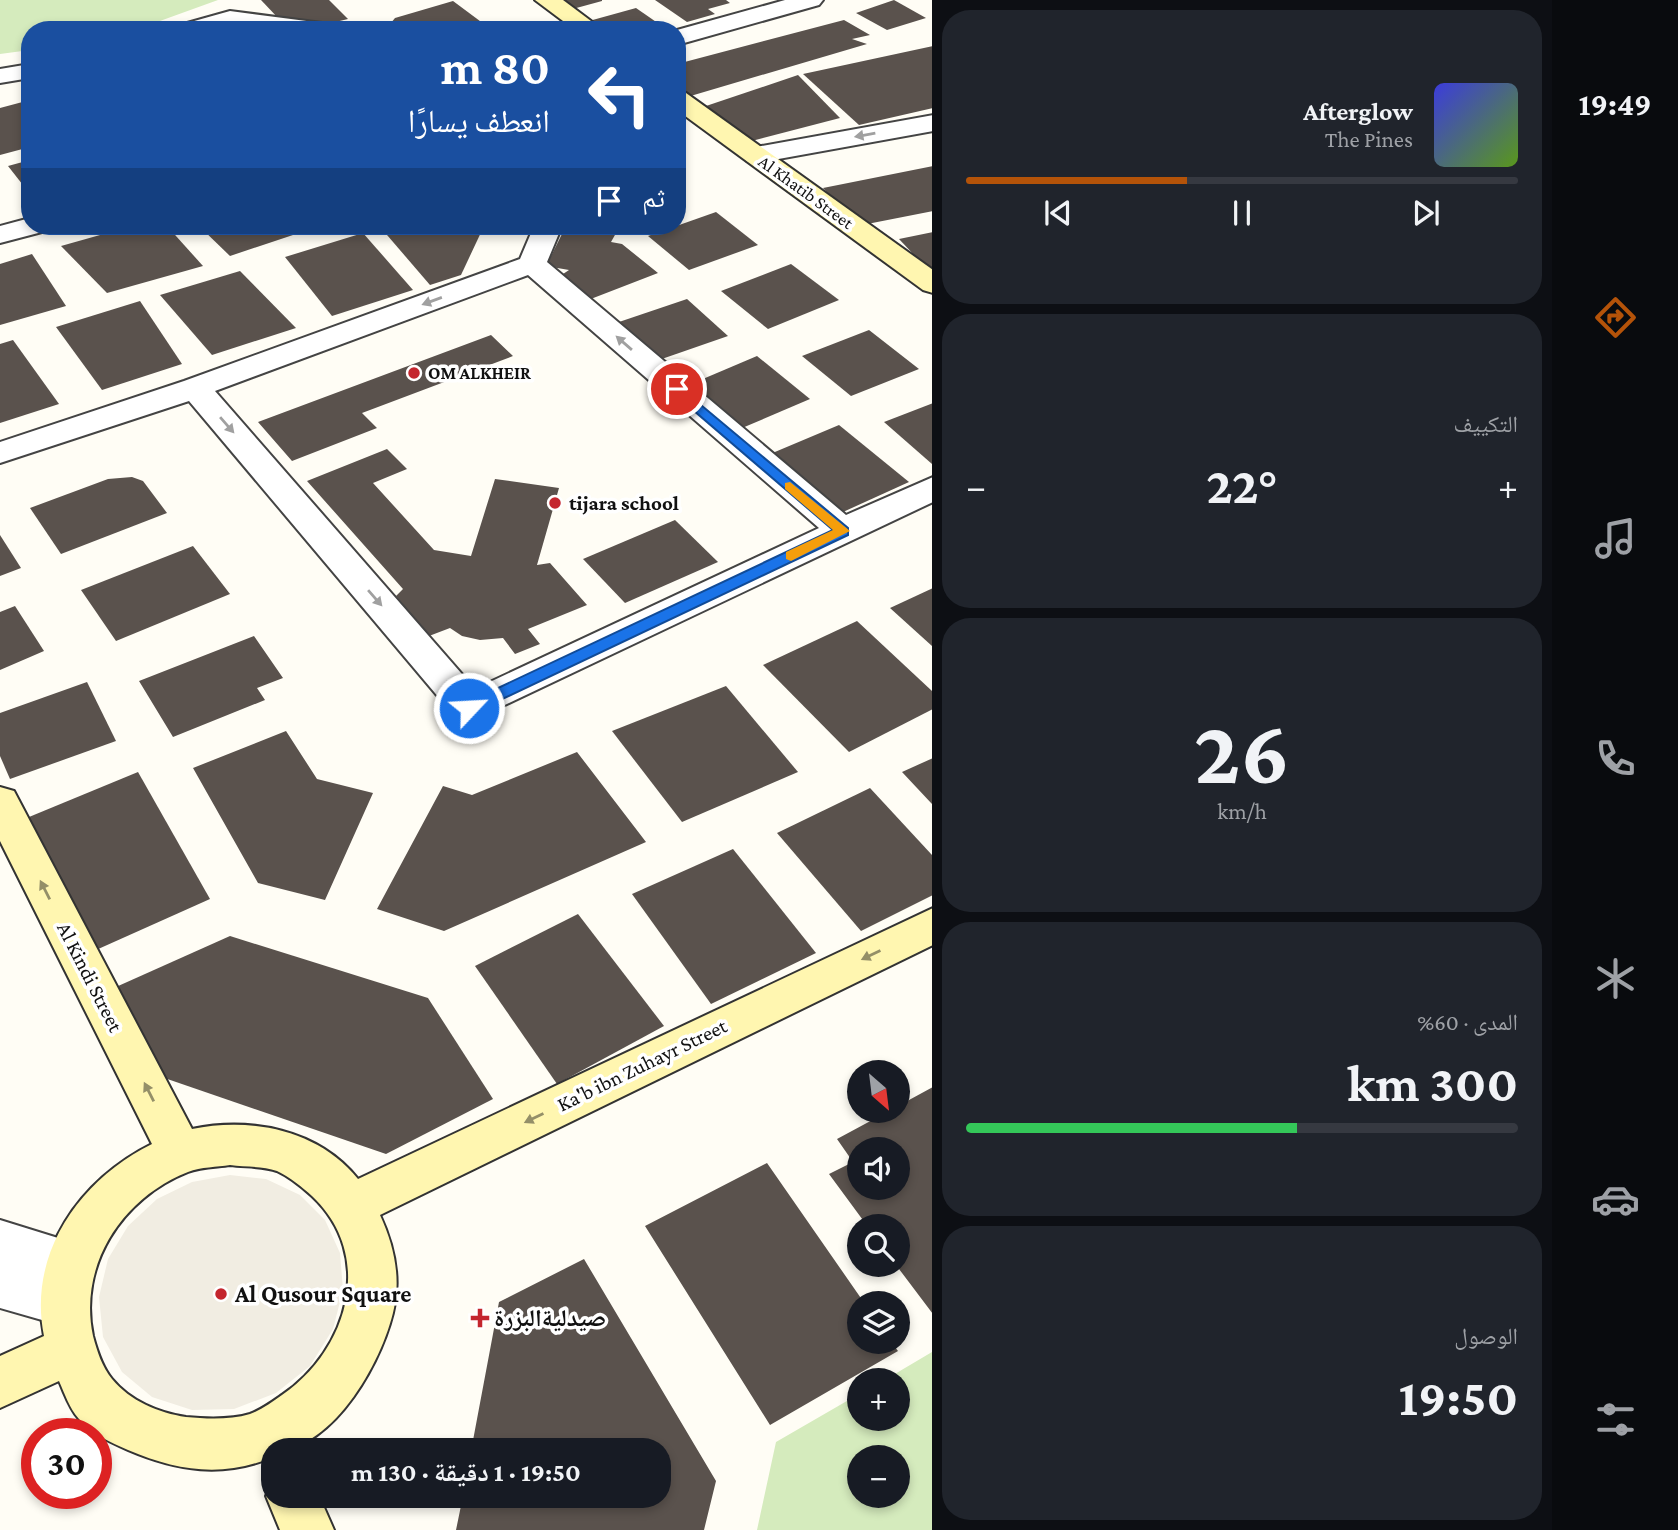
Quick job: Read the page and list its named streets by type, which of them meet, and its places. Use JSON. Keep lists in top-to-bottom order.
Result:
{
  "streets": {
    "main road": ["Al Khatib Street", "Al Kindi Street", "Ka'b ibn Zuhayr Street"]
  },
  "one_way": ["Al Kindi Street", "Ka'b ibn Zuhayr Street"],
  "places": {
    "other": ["OM ALKHEIR", "tijara school", "Al Qusour Square"],
    "health": ["صيدليةالبزرة"]
  },
  "north": "bottom right",
  "page": {
    "tabs": "19:49",
    "turn": ["80 m", "انعطف يسارًا"],
    "song": ["Afterglow", "The Pines"],
    "then": "ثم",
    "tile": [
      "التكييف",
      ["26", "km/h"],
      ["المدى · 60%", "300 km"],
      ["الوصول", "19:50"]
    ],
    "heat": ["−", "22°", "+"],
    "map_buttons": ["+", "−"],
    "limit": "30",
    "trip": "19:50 · 1 دقيقة · 130 m"
  }
}
